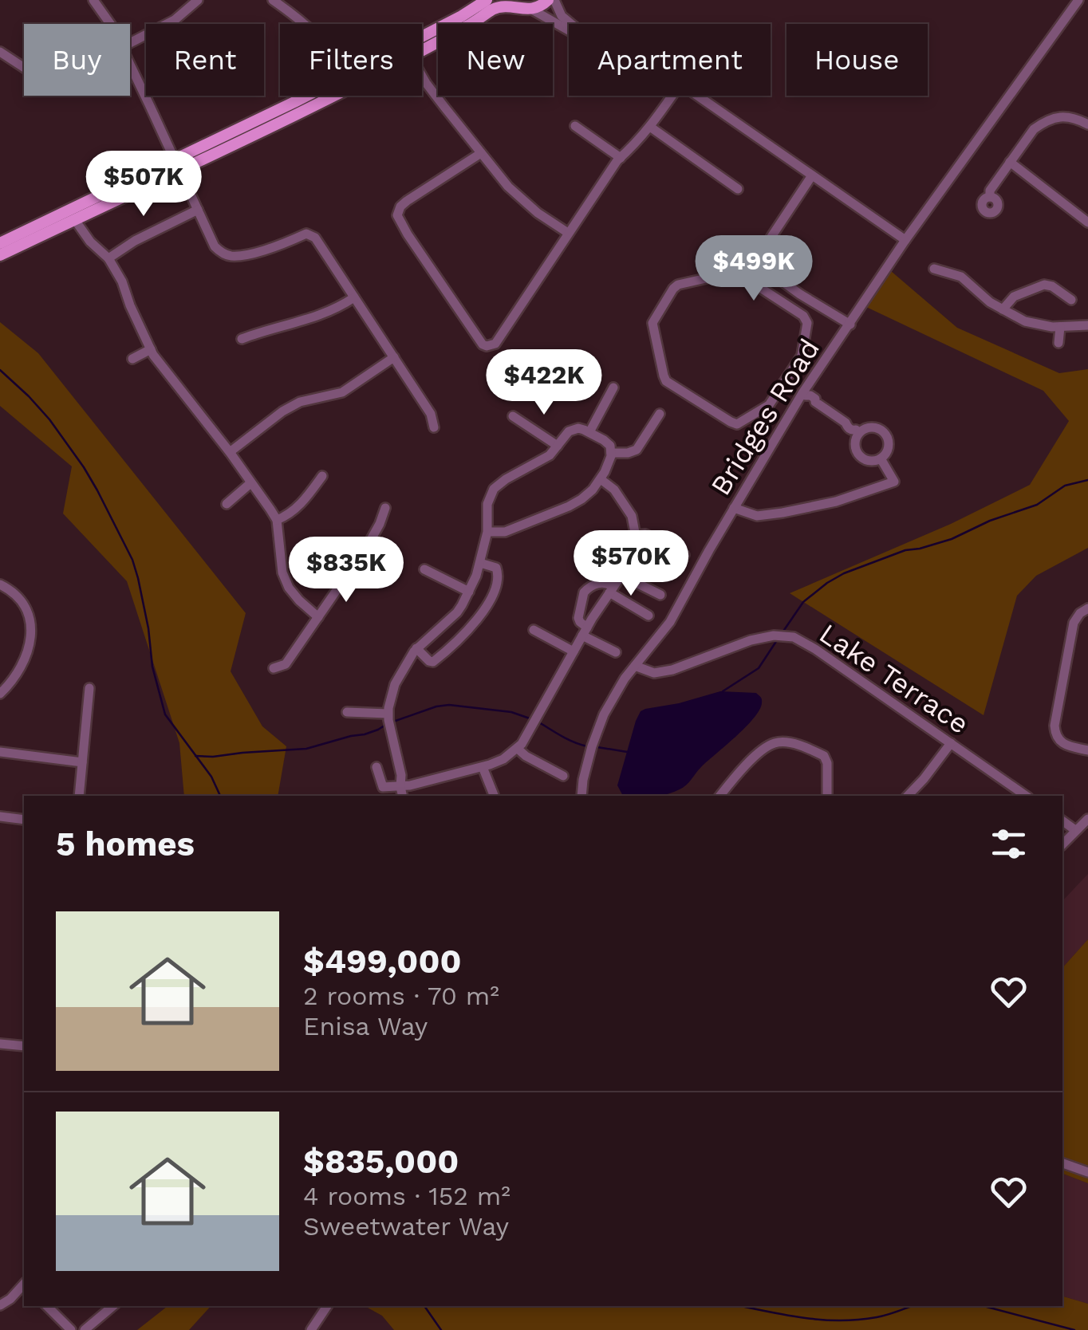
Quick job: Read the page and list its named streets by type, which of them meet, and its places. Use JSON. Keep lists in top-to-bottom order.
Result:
{
  "streets": {
    "street": ["Bridges Road", "Lake Terrace"]
  },
  "crossings": [
    ["Bridges Road", "Lake Terrace"]
  ],
  "page": {
    "chip": [
      "Buy",
      "Rent",
      "Filters",
      "New",
      "Apartment",
      "House"
    ],
    "price": [
      "$507K",
      "$499K",
      "$422K",
      "$570K",
      "$835K"
    ],
    "heading": "5 homes",
    "list": [
      {
        "name": "$499,000",
        "note": "2 rooms · 70 m² · Enisa Way"
      },
      {
        "name": "$835,000",
        "note": "4 rooms · 152 m² · Sweetwater Way"
      }
    ]
  }
}
